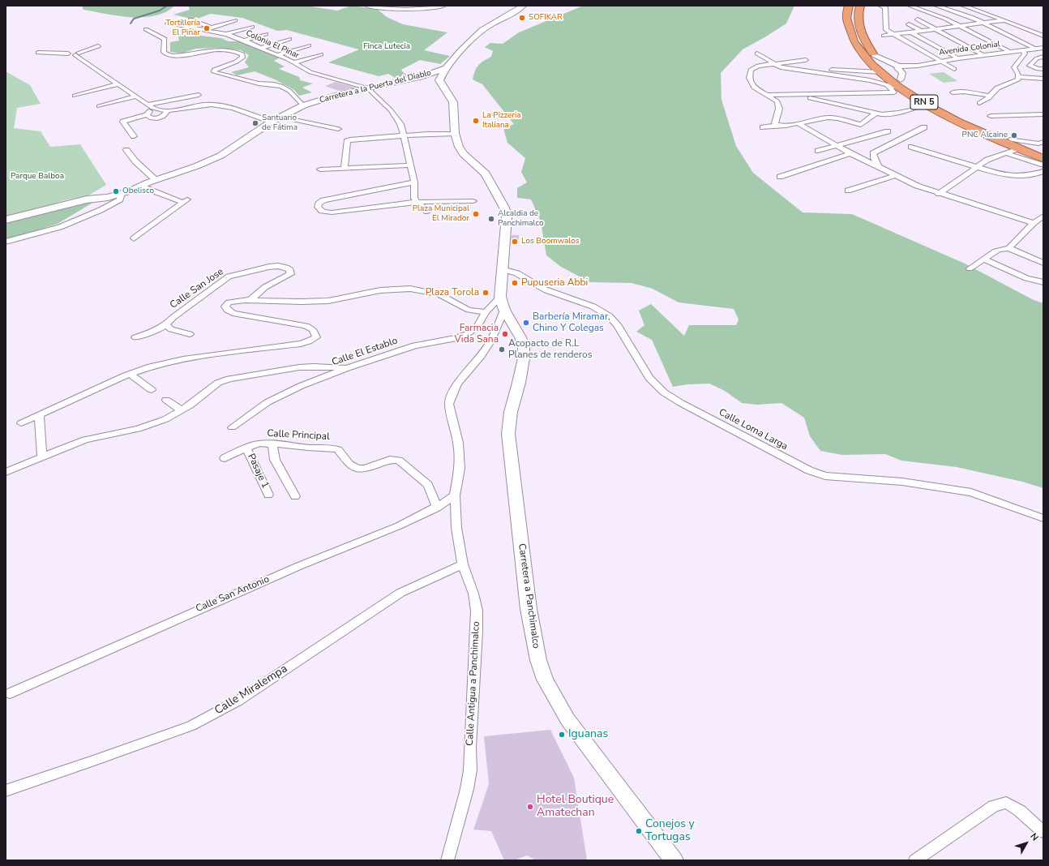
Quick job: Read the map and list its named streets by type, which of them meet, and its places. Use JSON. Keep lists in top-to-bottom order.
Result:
{
  "streets": {
    "highway": ["RN 5"],
    "main road": ["Carretera a la Puerta del Diablo", "Carretera a Panchimalco"],
    "street": [
      "Colonia El Pinar",
      "Avenida Colonial",
      "Calle San Jose",
      "Calle El Establo",
      "Calle Loma Larga",
      "Calle Principal",
      "Pasaje 1",
      "Calle San Antonio",
      "Calle Antigua a Panchimalco",
      "Calle Miralempa"
    ]
  },
  "crossings": [
    ["Colonia El Pinar", "Carretera a la Puerta del Diablo"],
    ["Avenida Colonial", "RN 5"],
    ["Calle El Establo", "Carretera a Panchimalco"],
    ["Calle El Establo", "Calle Antigua a Panchimalco"],
    ["Calle Principal", "Pasaje 1"],
    ["Calle Principal", "Calle San Antonio"],
    ["Calle San Antonio", "Calle Antigua a Panchimalco"],
    ["Carretera a Panchimalco", "Calle Antigua a Panchimalco"],
    ["Calle Antigua a Panchimalco", "Calle Miralempa"]
  ],
  "parks": ["Finca Lutecia", "Parque Balboa"],
  "places": [
    "SOFIKAR",
    "Tortillería El Pinar",
    "La Pizzeria Italiana",
    "Santuario de Fátima",
    "PNC Alcaine",
    "Obelisco",
    "Plaza Municipal El Mirador",
    "Alcaldia de Panchimalco",
    "Los Boomwalos",
    "Pupuseria Abbi",
    "Plaza Torola",
    "Barbería Miramar, Chino Y Colegas",
    "Farmacia Vida Sana",
    "Acopacto de R.L Planes de renderos",
    "Iguanas",
    "Hotel Boutique Amatechan",
    "Conejos y Tortugas"
  ],
  "north": "top right"
}
